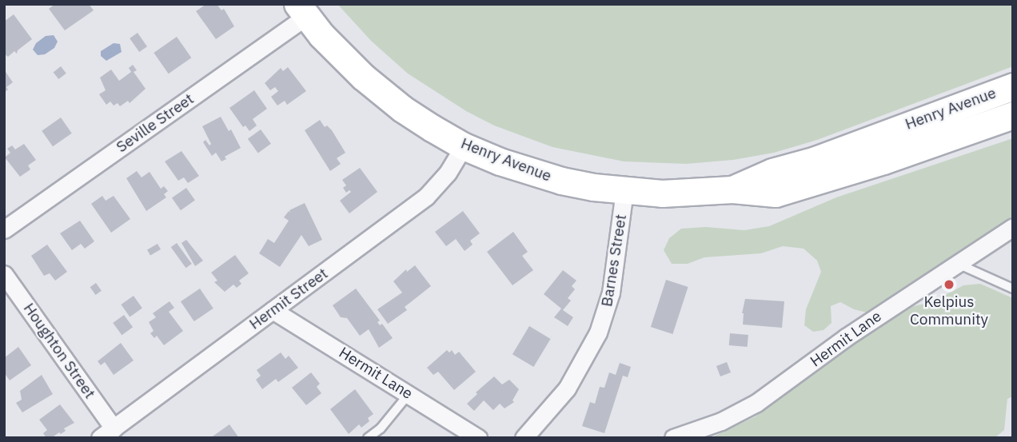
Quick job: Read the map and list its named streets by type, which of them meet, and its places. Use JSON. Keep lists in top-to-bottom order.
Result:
{
  "streets": {
    "main road": ["Henry Avenue"],
    "street": [
      "Seville Street",
      "Barnes Street",
      "Hermit Street",
      "Hermit Lane",
      "Houghton Street"
    ]
  },
  "crossings": [
    ["Henry Avenue", "Seville Street"],
    ["Henry Avenue", "Barnes Street"],
    ["Henry Avenue", "Hermit Street"],
    ["Hermit Street", "Hermit Lane"],
    ["Hermit Street", "Houghton Street"]
  ],
  "places": ["Kelpius Community"]
}
